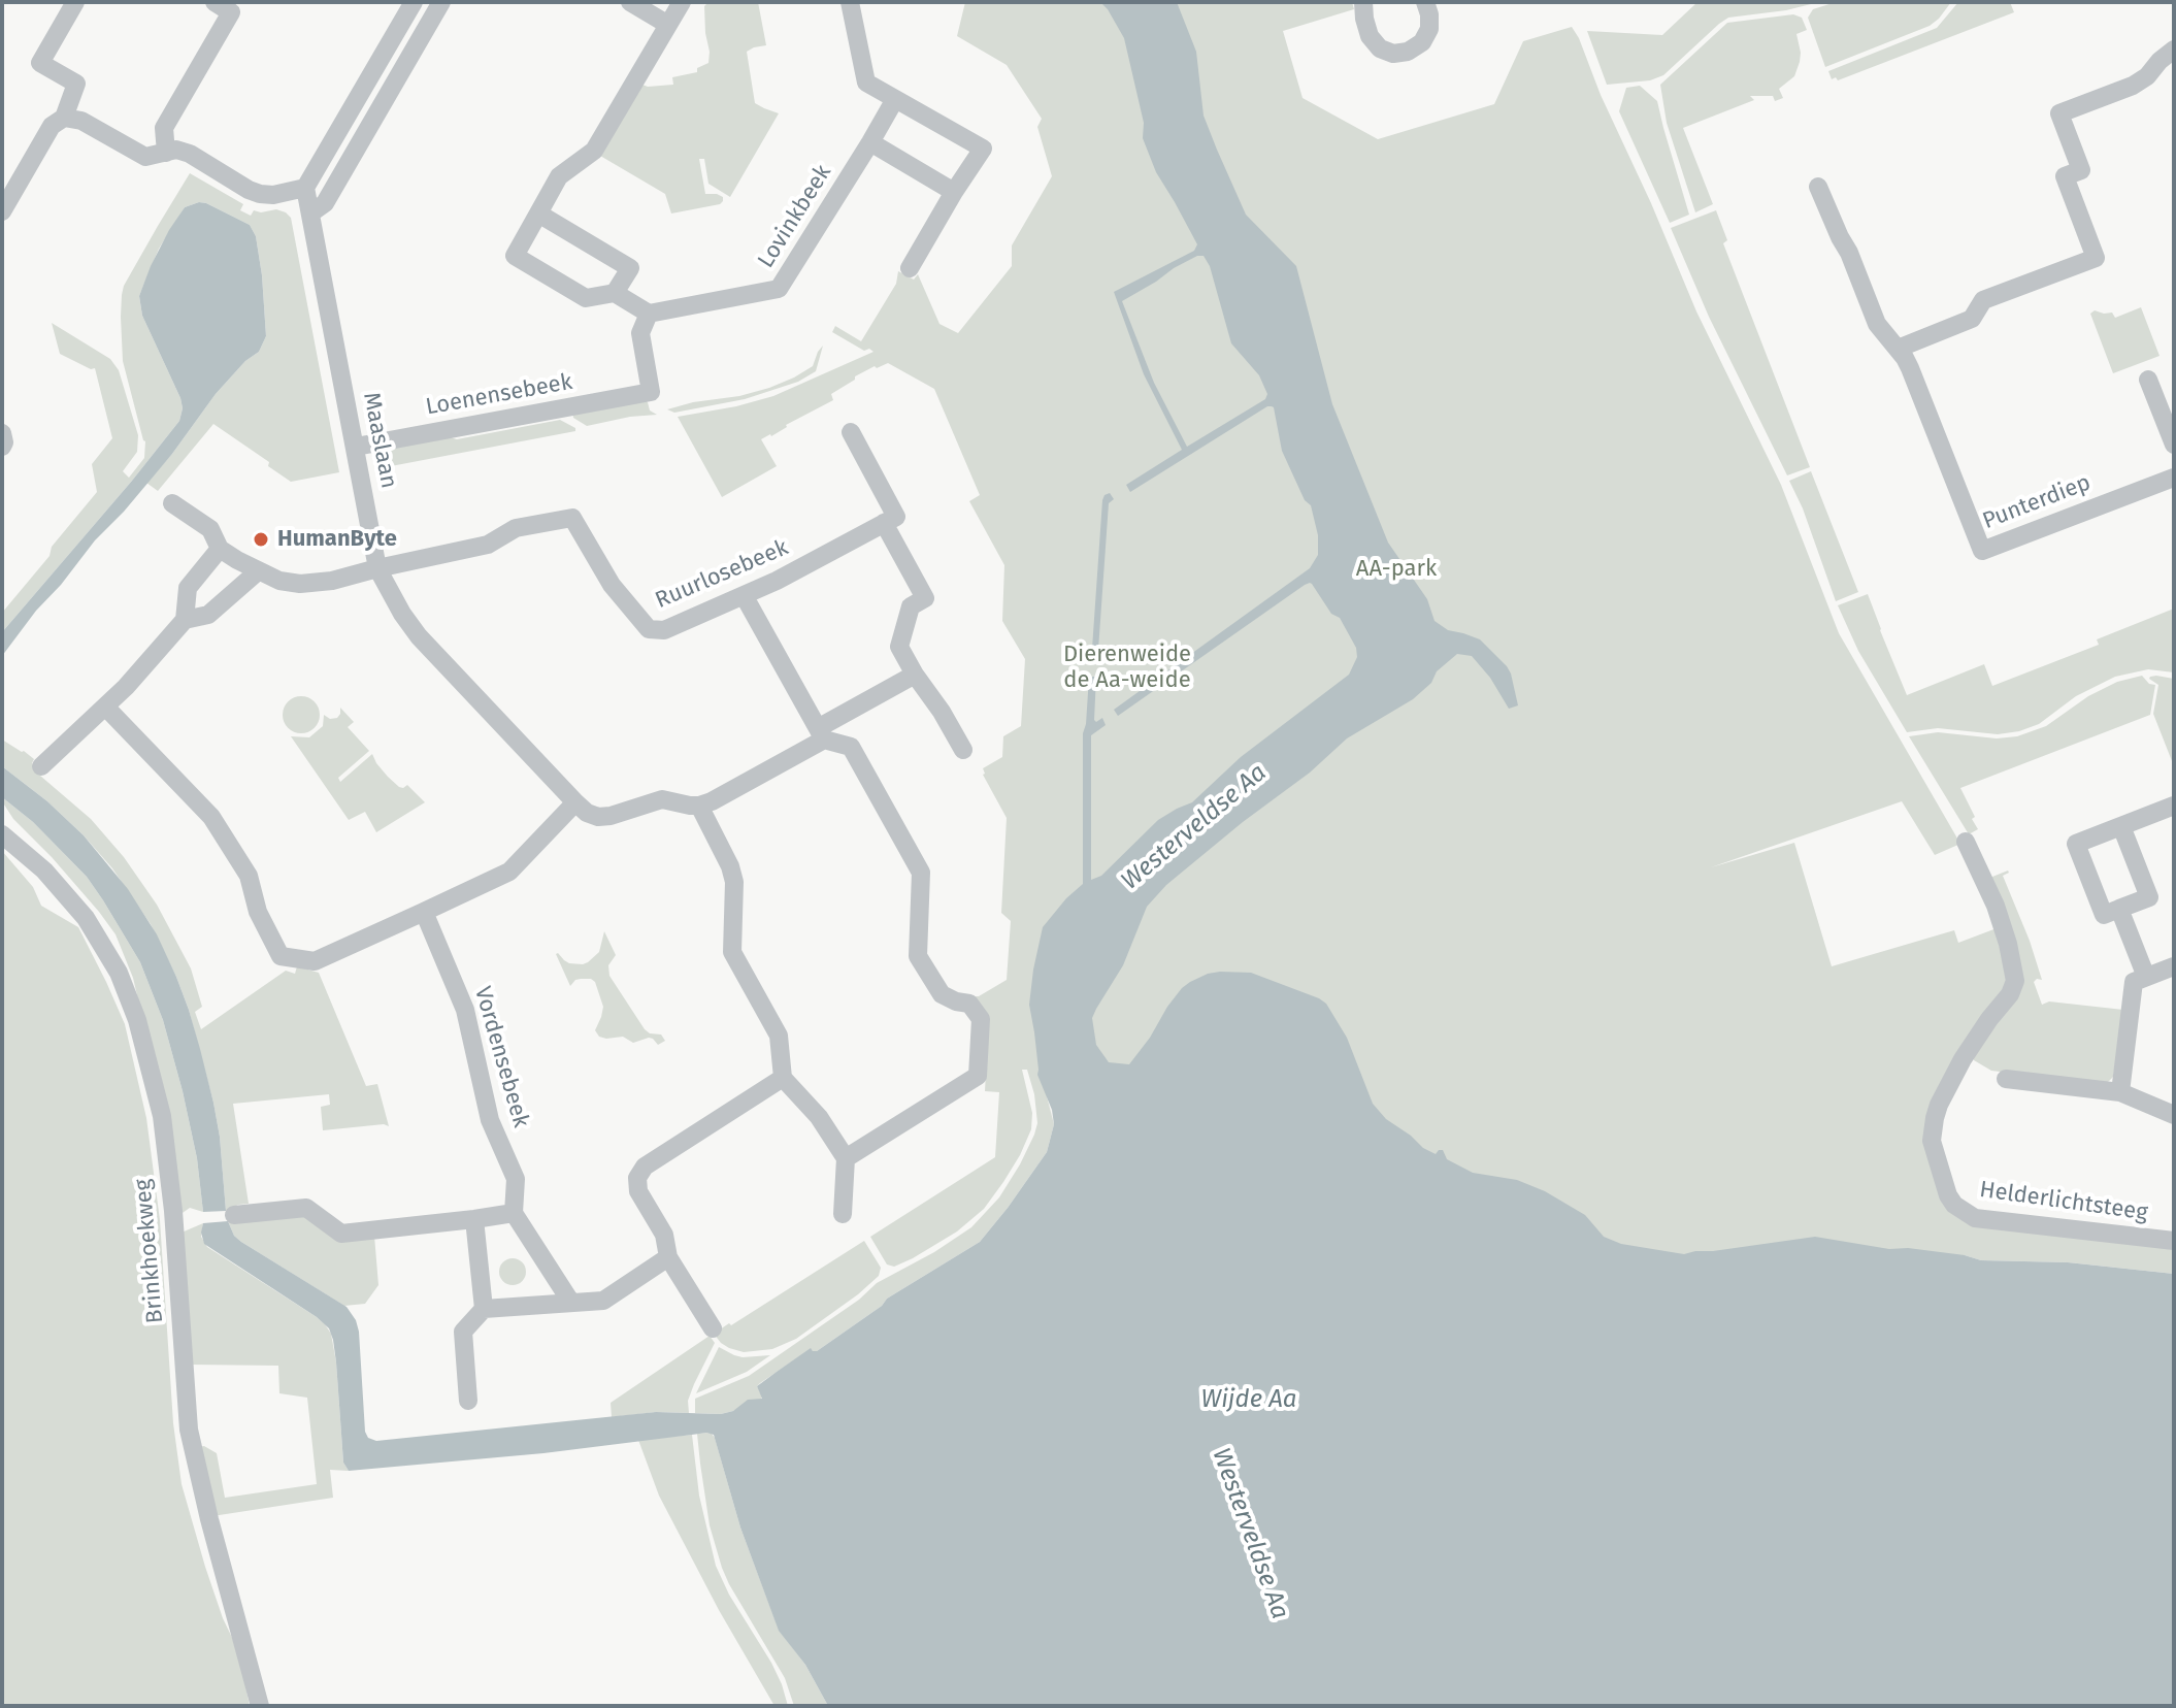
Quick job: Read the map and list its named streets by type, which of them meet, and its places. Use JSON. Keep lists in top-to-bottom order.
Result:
{
  "streets": {
    "street": [
      "Lovinkbeek",
      "Loenensebeek",
      "Maaslaan",
      "Punterdiep",
      "Ruurlosebeek",
      "Vordensebeek",
      "Helderlichtsteeg",
      "Brinkhoekweg"
    ]
  },
  "crossings": [
    ["Lovinkbeek", "Loenensebeek"],
    ["Loenensebeek", "Maaslaan"],
    ["Maaslaan", "Ruurlosebeek"]
  ],
  "water": ["Westerveldse Aa", "Wijde Aa"],
  "parks": ["AA-park", "Dierenweide de Aa-weide"],
  "places": ["HumanByte"]
}
